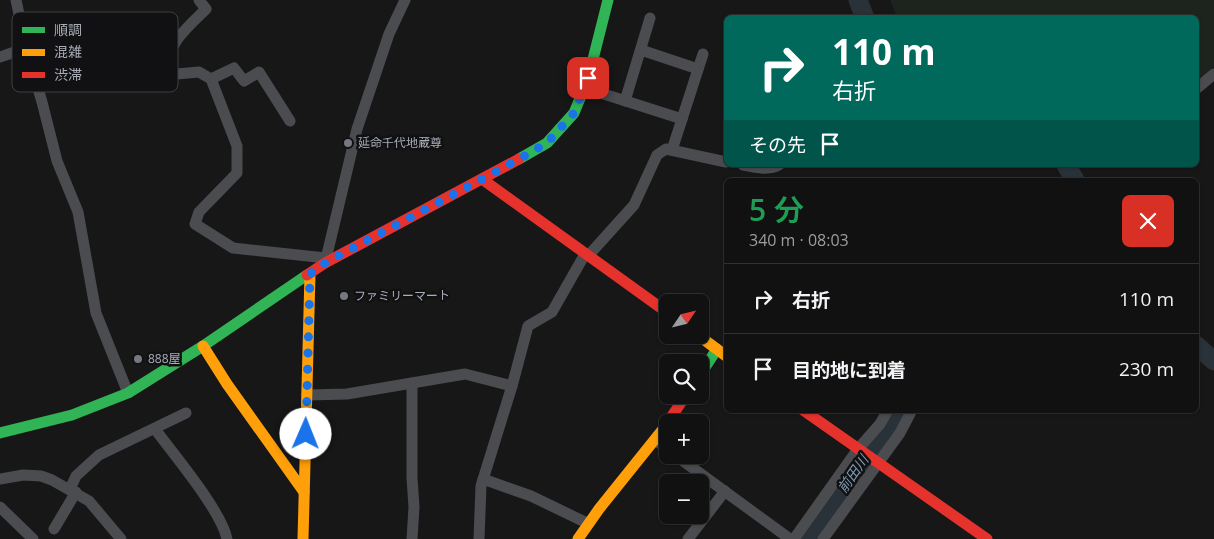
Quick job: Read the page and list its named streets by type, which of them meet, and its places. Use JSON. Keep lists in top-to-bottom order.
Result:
{
  "water": ["前田川"],
  "places": ["延命千代地蔵尊", "ファミリーマート", "888屋"],
  "legend": ["順調", "混雑", "渋滞"],
  "north": "top right",
  "page": {
    "turn": ["110 m", "右折"],
    "then": "その先",
    "heading": ["5 分", "340 m · 08:03"],
    "list": [
      {
        "name": "右折",
        "value": "110 m"
      },
      {
        "name": "目的地に到着",
        "value": "230 m"
      }
    ],
    "map_buttons": ["+", "−"]
  }
}
